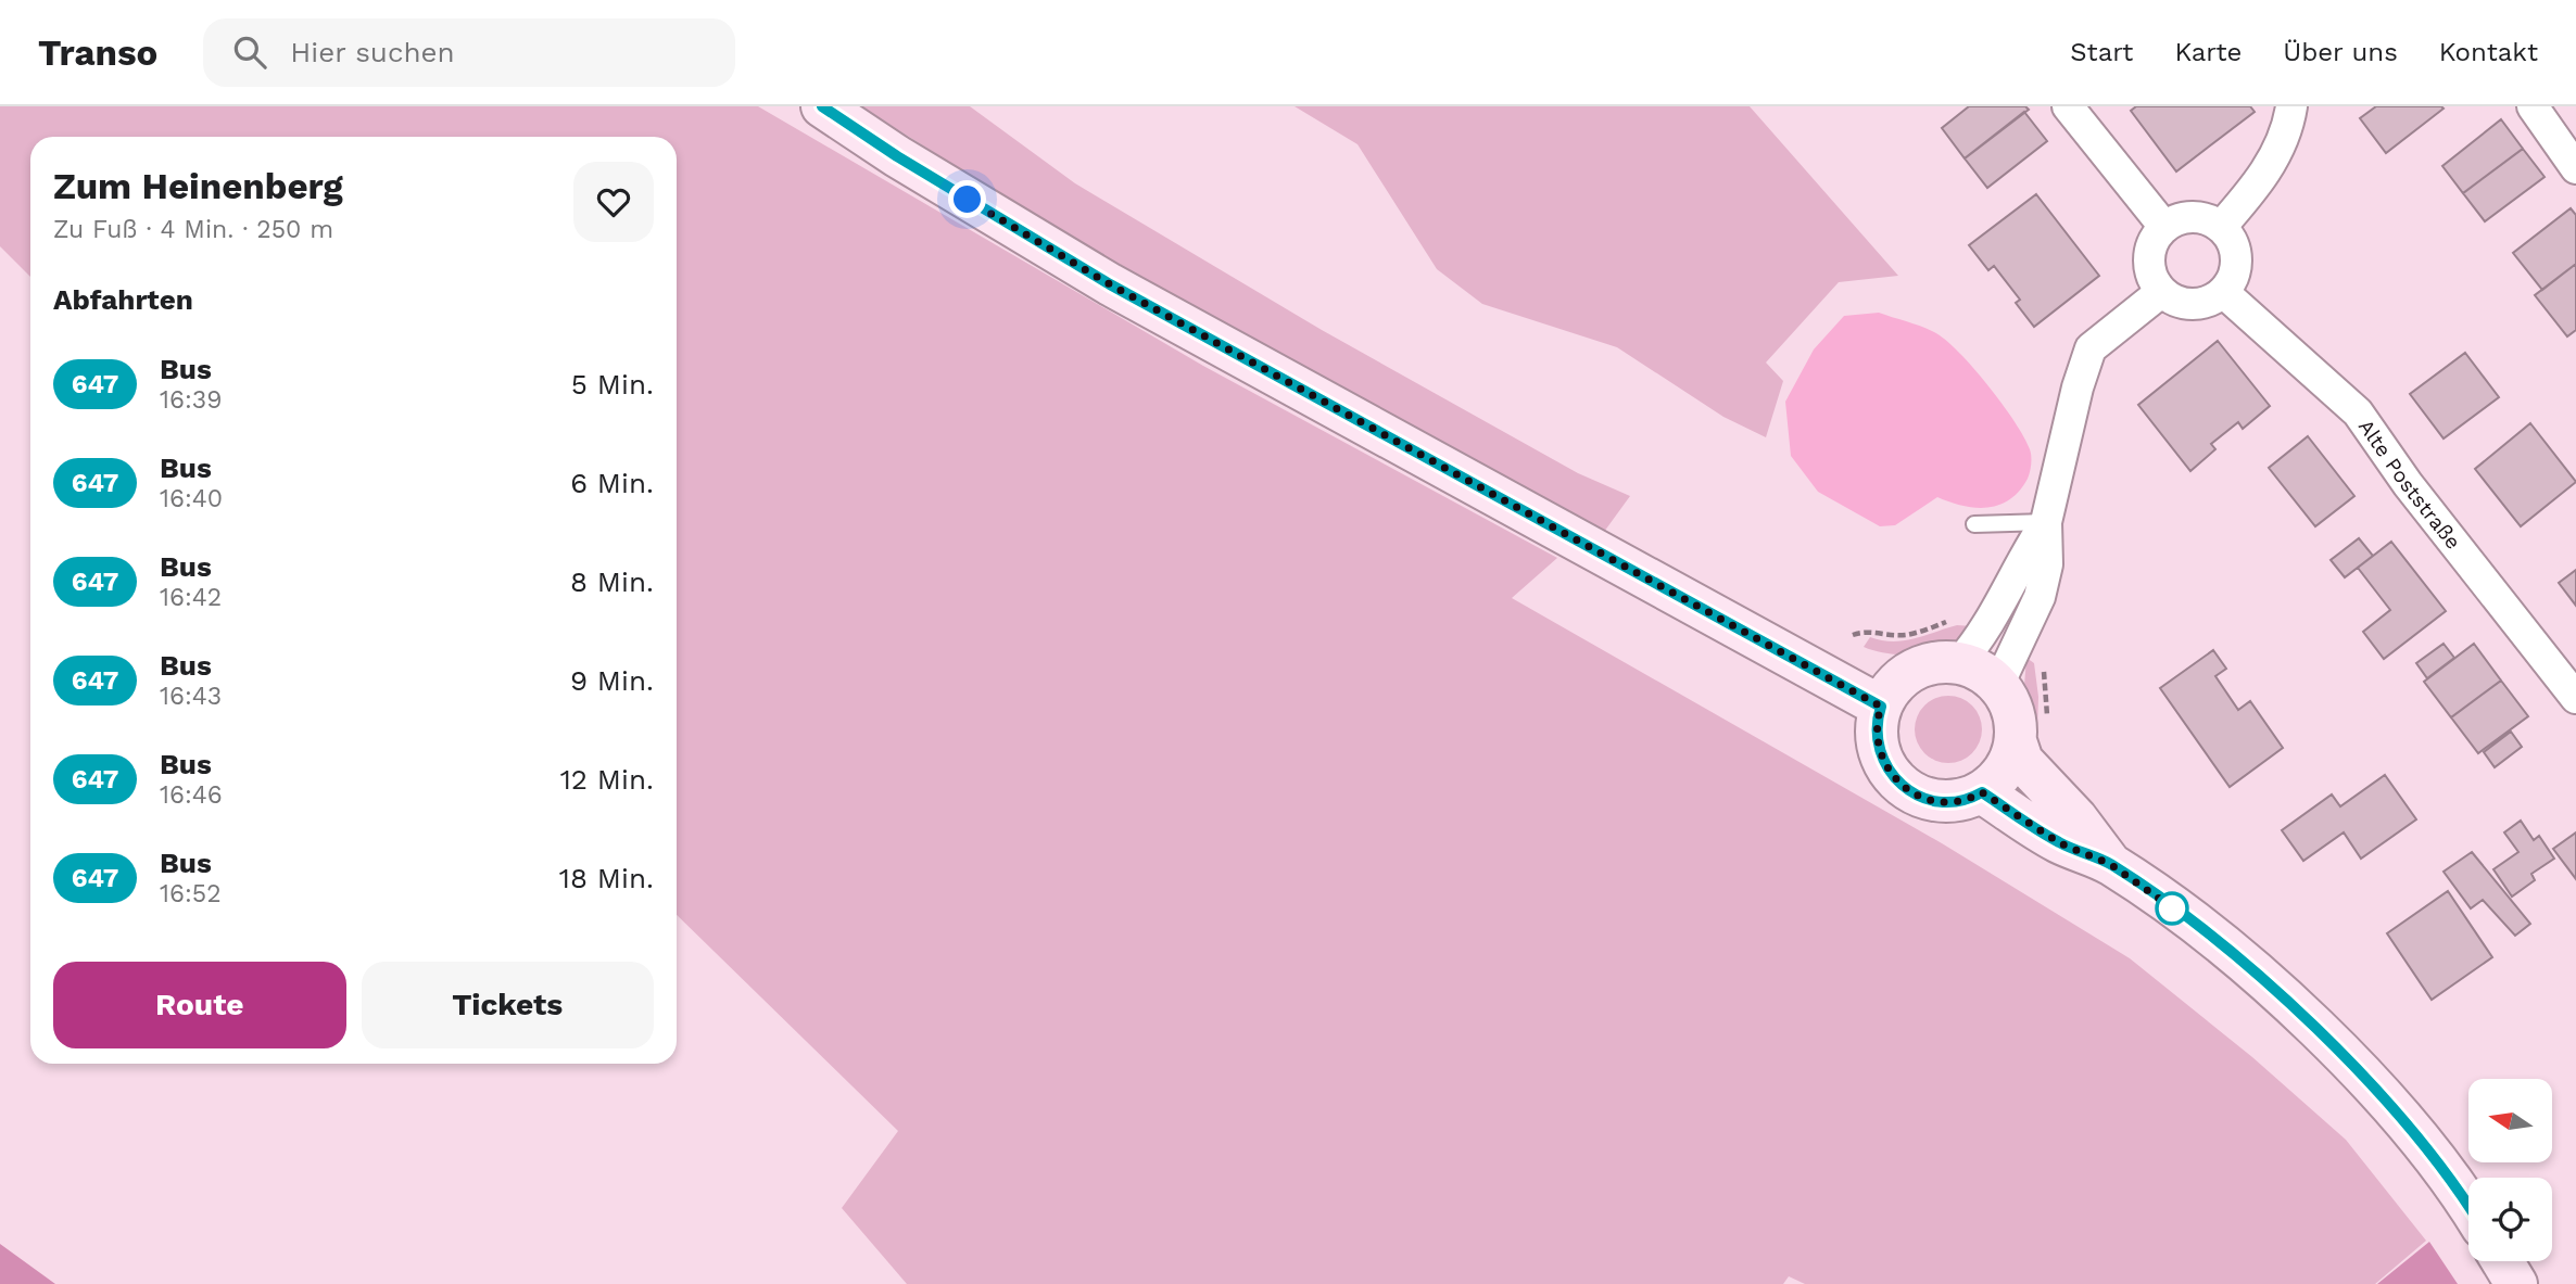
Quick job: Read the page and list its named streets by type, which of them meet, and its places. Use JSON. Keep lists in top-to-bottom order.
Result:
{
  "streets": {
    "street": ["Alte Poststraße"]
  },
  "lines": ["bus line 647"],
  "north": "left",
  "page": {
    "header": "Transo",
    "search": "Hier suchen",
    "nav": [
      "Start",
      "Karte",
      "Über uns",
      "Kontakt"
    ],
    "heading": [
      ["Zum Heinenberg", "Zu Fuß · 4 Min. · 250 m"],
      "Abfahrten"
    ],
    "list": [
      {
        "mark": "647",
        "name": "Bus",
        "note": "16:39",
        "value": "5 Min."
      },
      {
        "mark": "647",
        "name": "Bus",
        "note": "16:40",
        "value": "6 Min."
      },
      {
        "mark": "647",
        "name": "Bus",
        "note": "16:42",
        "value": "8 Min."
      },
      {
        "mark": "647",
        "name": "Bus",
        "note": "16:43",
        "value": "9 Min."
      },
      {
        "mark": "647",
        "name": "Bus",
        "note": "16:46",
        "value": "12 Min."
      },
      {
        "mark": "647",
        "name": "Bus",
        "note": "16:52",
        "value": "18 Min."
      }
    ],
    "buttons": ["Route", "Tickets"]
  }
}
